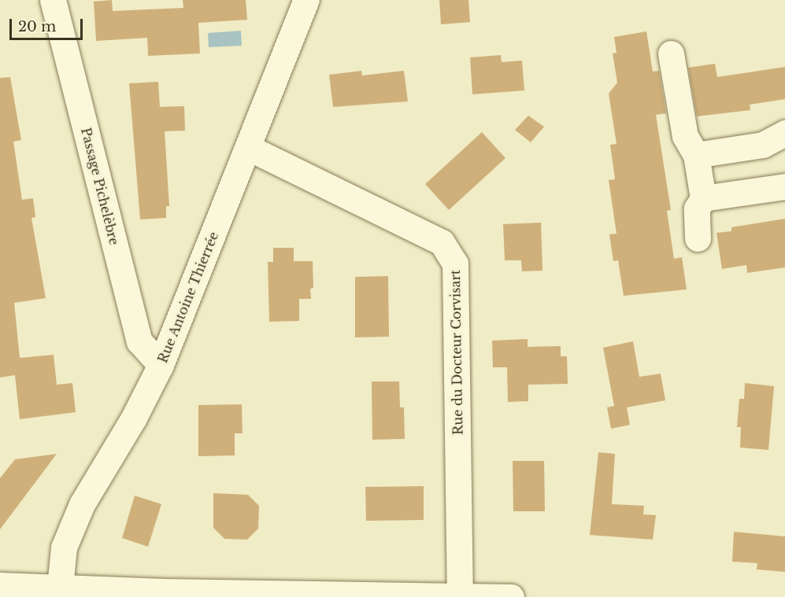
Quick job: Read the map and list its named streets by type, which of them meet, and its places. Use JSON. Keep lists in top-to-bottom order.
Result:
{
  "streets": {
    "street": ["Passage Pichelèbre", "Rue Antoine Thierrée", "Rue du Docteur Corvisart"]
  },
  "crossings": [
    ["Passage Pichelèbre", "Rue Antoine Thierrée"],
    ["Rue Antoine Thierrée", "Rue du Docteur Corvisart"]
  ],
  "scale_bar": "20 m"
}
